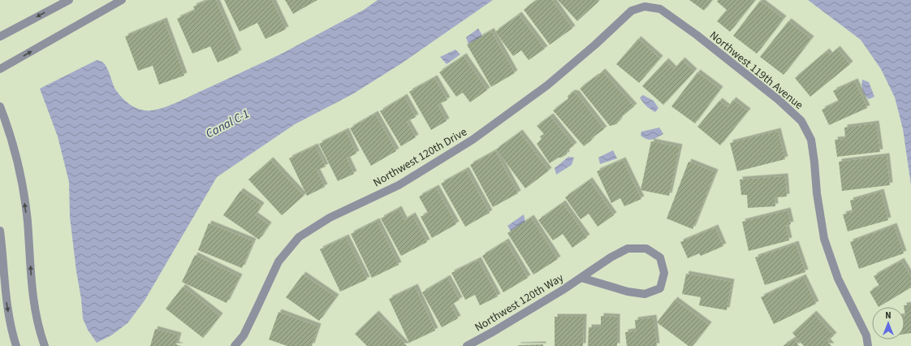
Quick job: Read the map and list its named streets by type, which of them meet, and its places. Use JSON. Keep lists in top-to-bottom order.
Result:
{
  "streets": {
    "street": ["Northwest 119th Avenue", "Northwest 120th Drive", "Northwest 120th Way"]
  },
  "crossings": [
    ["Northwest 119th Avenue", "Northwest 120th Drive"]
  ],
  "water": ["Canal C-1"],
  "north": "top"
}
